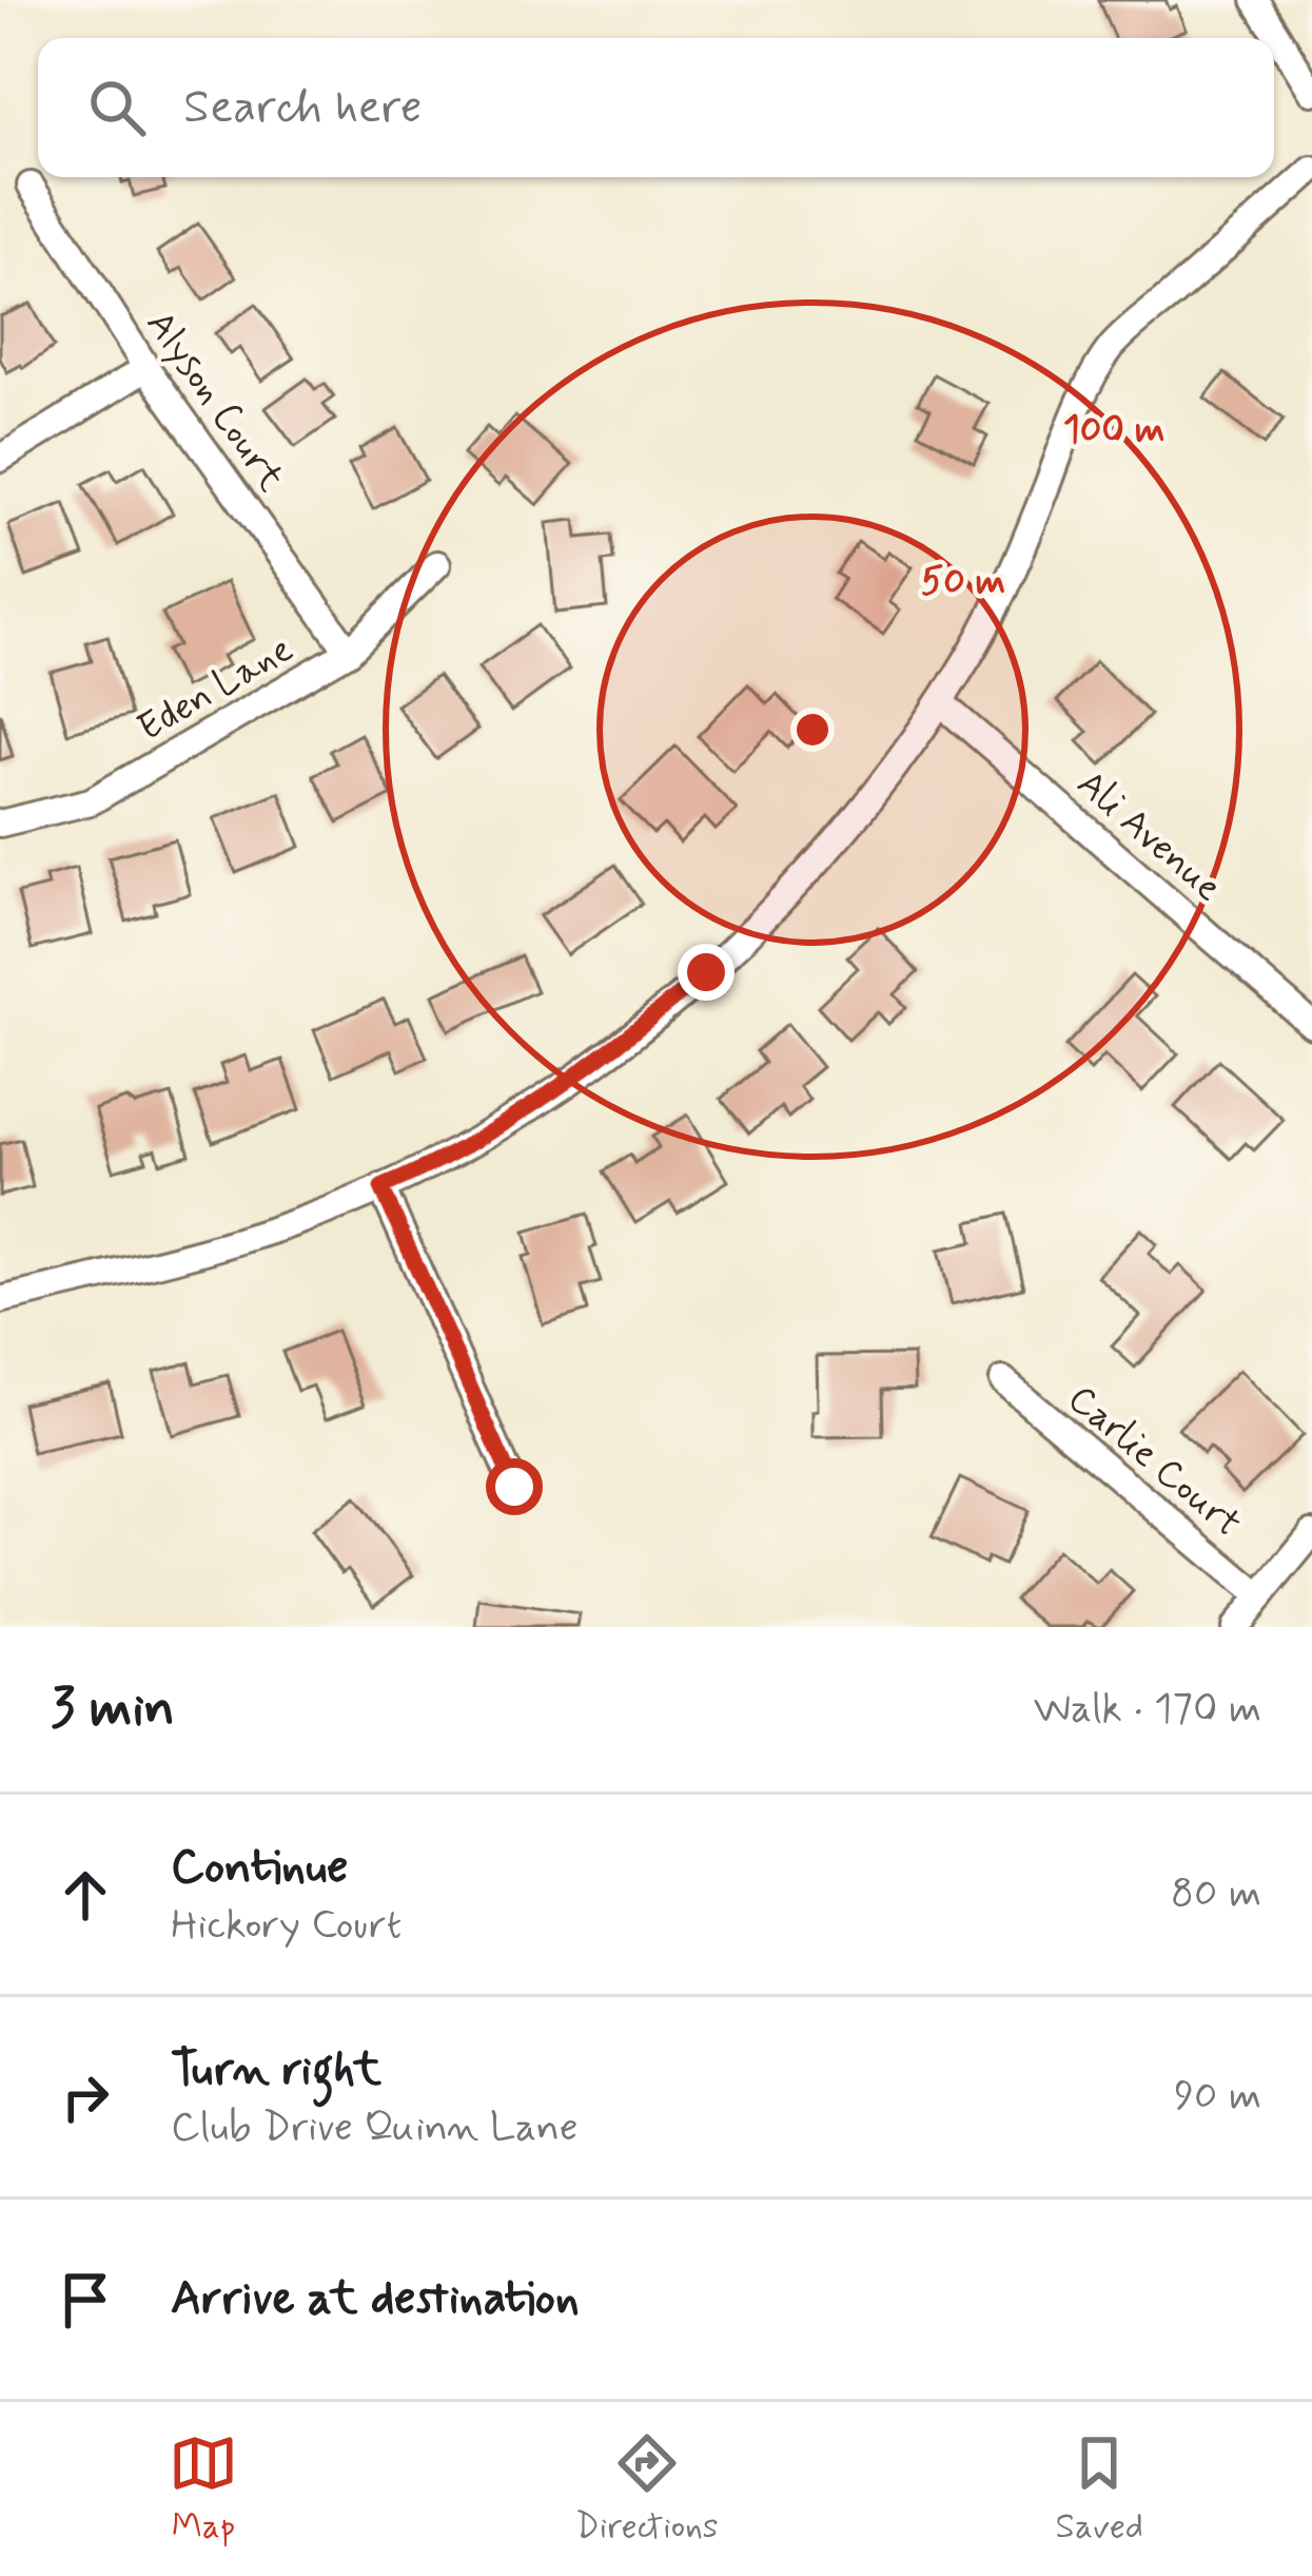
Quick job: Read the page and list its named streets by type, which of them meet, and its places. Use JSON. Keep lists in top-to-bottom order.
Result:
{
  "streets": {
    "street": [
      "Alyson Court",
      "Eden Lane",
      "Ali Avenue",
      "Carlie Court"
    ]
  },
  "crossings": [
    ["Alyson Court", "Eden Lane"]
  ],
  "page": {
    "search": "Search here",
    "heading": ["3 min", "Walk · 170 m"],
    "list": [
      ["Continue", "Hickory Court", "80 m"],
      ["Turn right", "Club Drive Quinn Lane", "90 m"],
      "Arrive at destination"
    ],
    "nav": ["Map", "Directions", "Saved"]
  },
  "rings": ["100 m", "50 m"]
}
